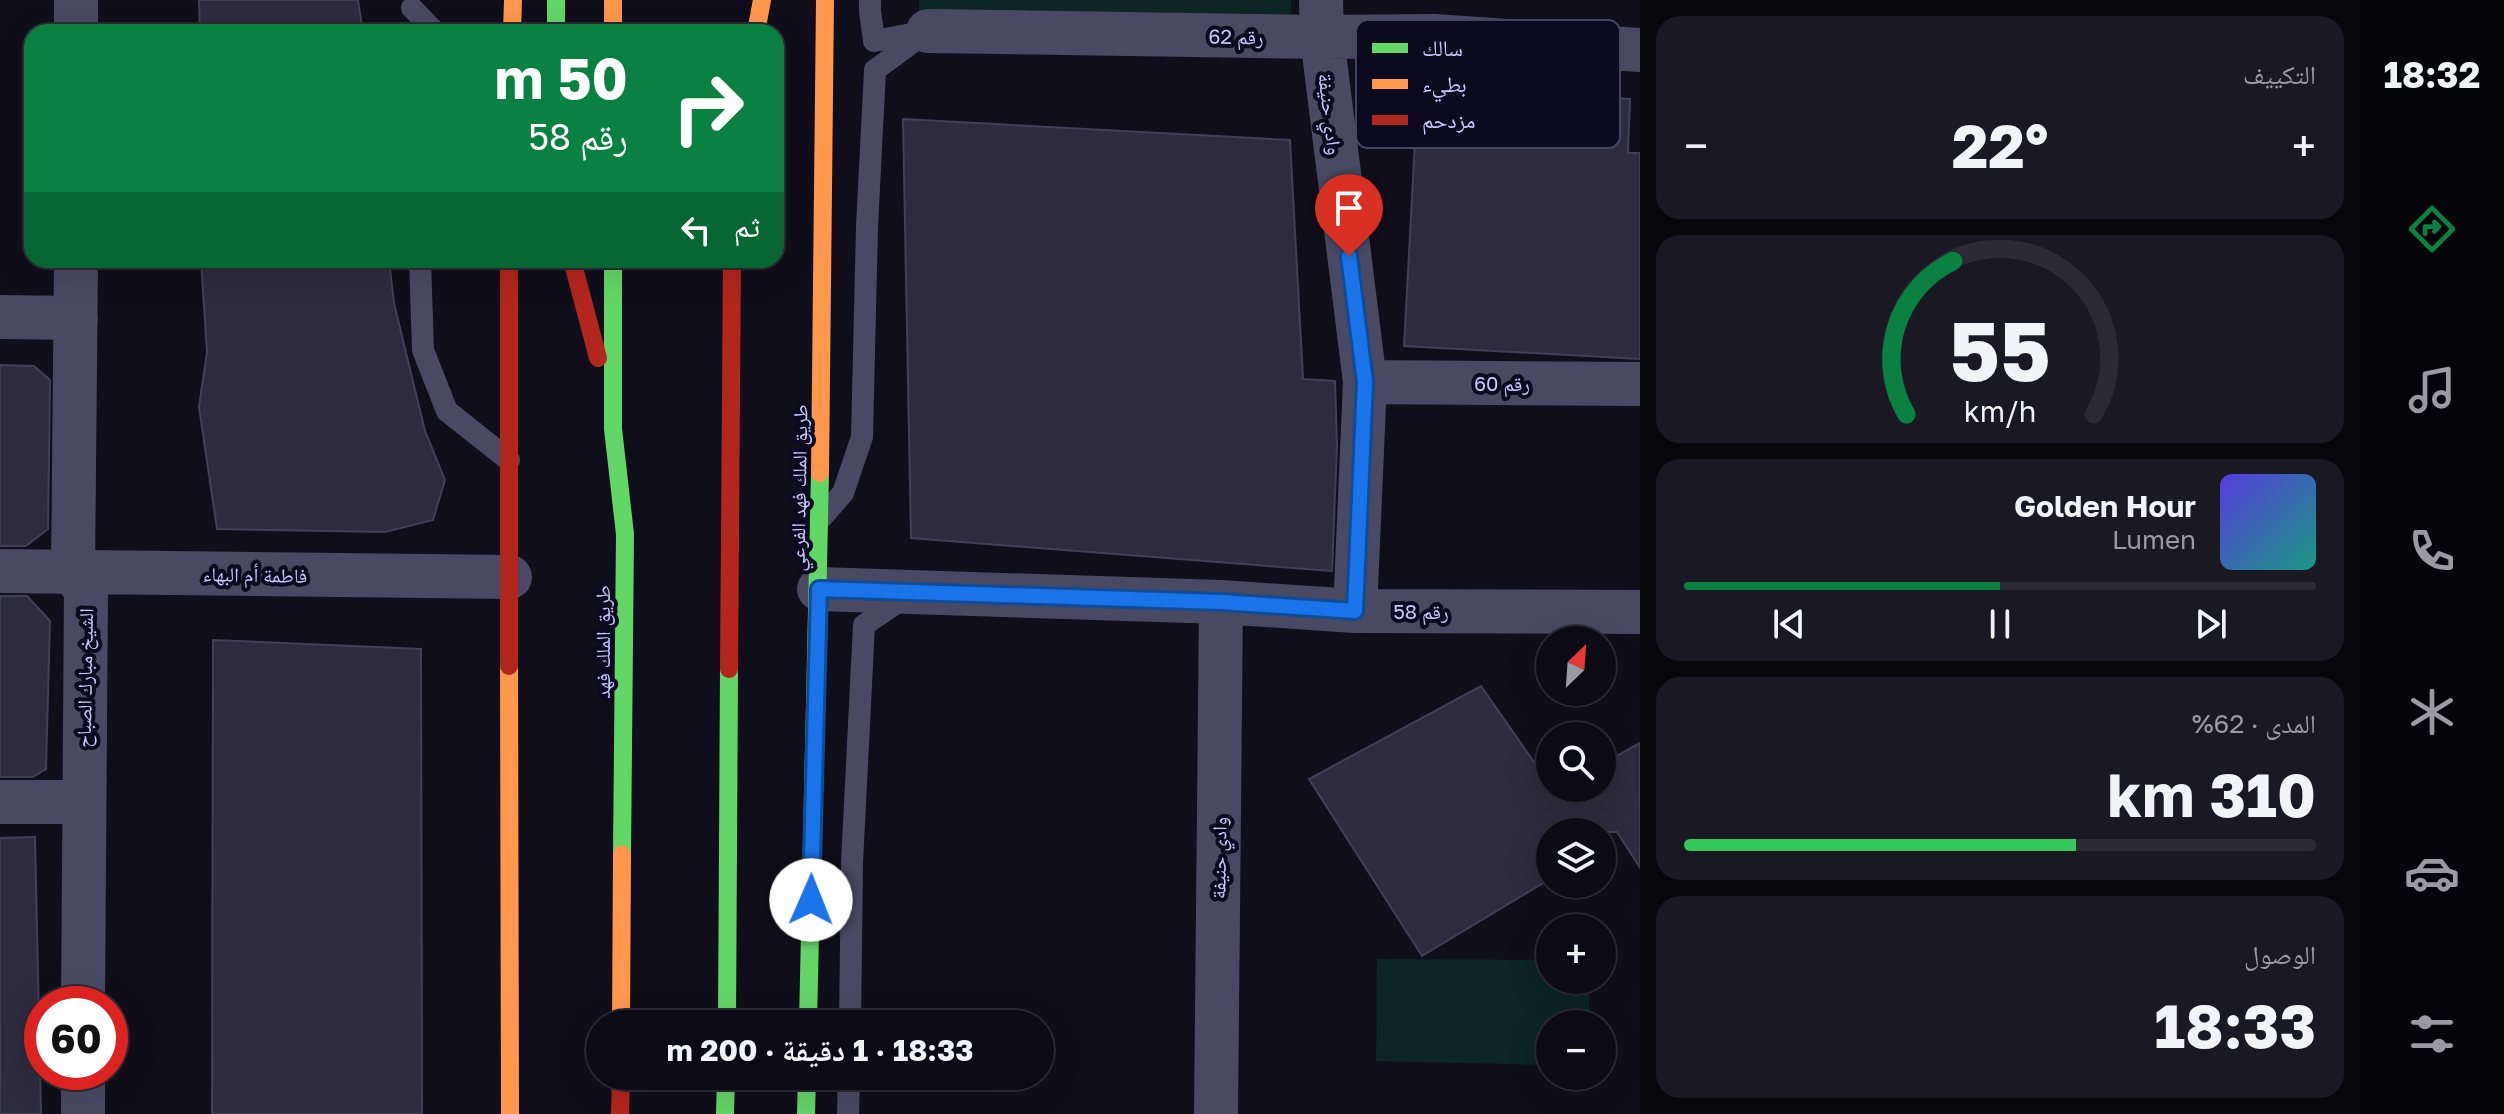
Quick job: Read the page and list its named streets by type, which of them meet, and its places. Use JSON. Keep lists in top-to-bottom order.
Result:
{
  "streets": {
    "main road": ["طريق الملك فهد الفرعي", "طريق الملك فهد"],
    "street": [
      "رقم 62",
      "وادي حنيفة",
      "رقم 60",
      "فاطمة أم البهاء",
      "رقم 58",
      "الشيخ مبارك الصباح"
    ]
  },
  "crossings": [
    ["رقم 62", "وادي حنيفة"],
    ["وادي حنيفة", "رقم 60"],
    ["وادي حنيفة", "رقم 58"],
    ["طريق الملك فهد الفرعي", "رقم 58"],
    ["فاطمة أم البهاء", "الشيخ مبارك الصباح"]
  ],
  "legend": ["سالك", "بطيء", "مزدحم"],
  "north": "top right",
  "page": {
    "tabs": "18:32",
    "tile": [
      "التكييف",
      ["المدى · 62%", "310 km"],
      ["الوصول", "18:33"]
    ],
    "turn": ["50 m", "رقم 58"],
    "heat": ["−", "22°", "+"],
    "then": "ثم",
    "song": ["Golden Hour", "Lumen"],
    "map_buttons": ["+", "−"],
    "limit": "60",
    "trip": "18:33 · 1 دقيقة · 200 m",
    "gauge": ["55", "km/h"]
  }
}
